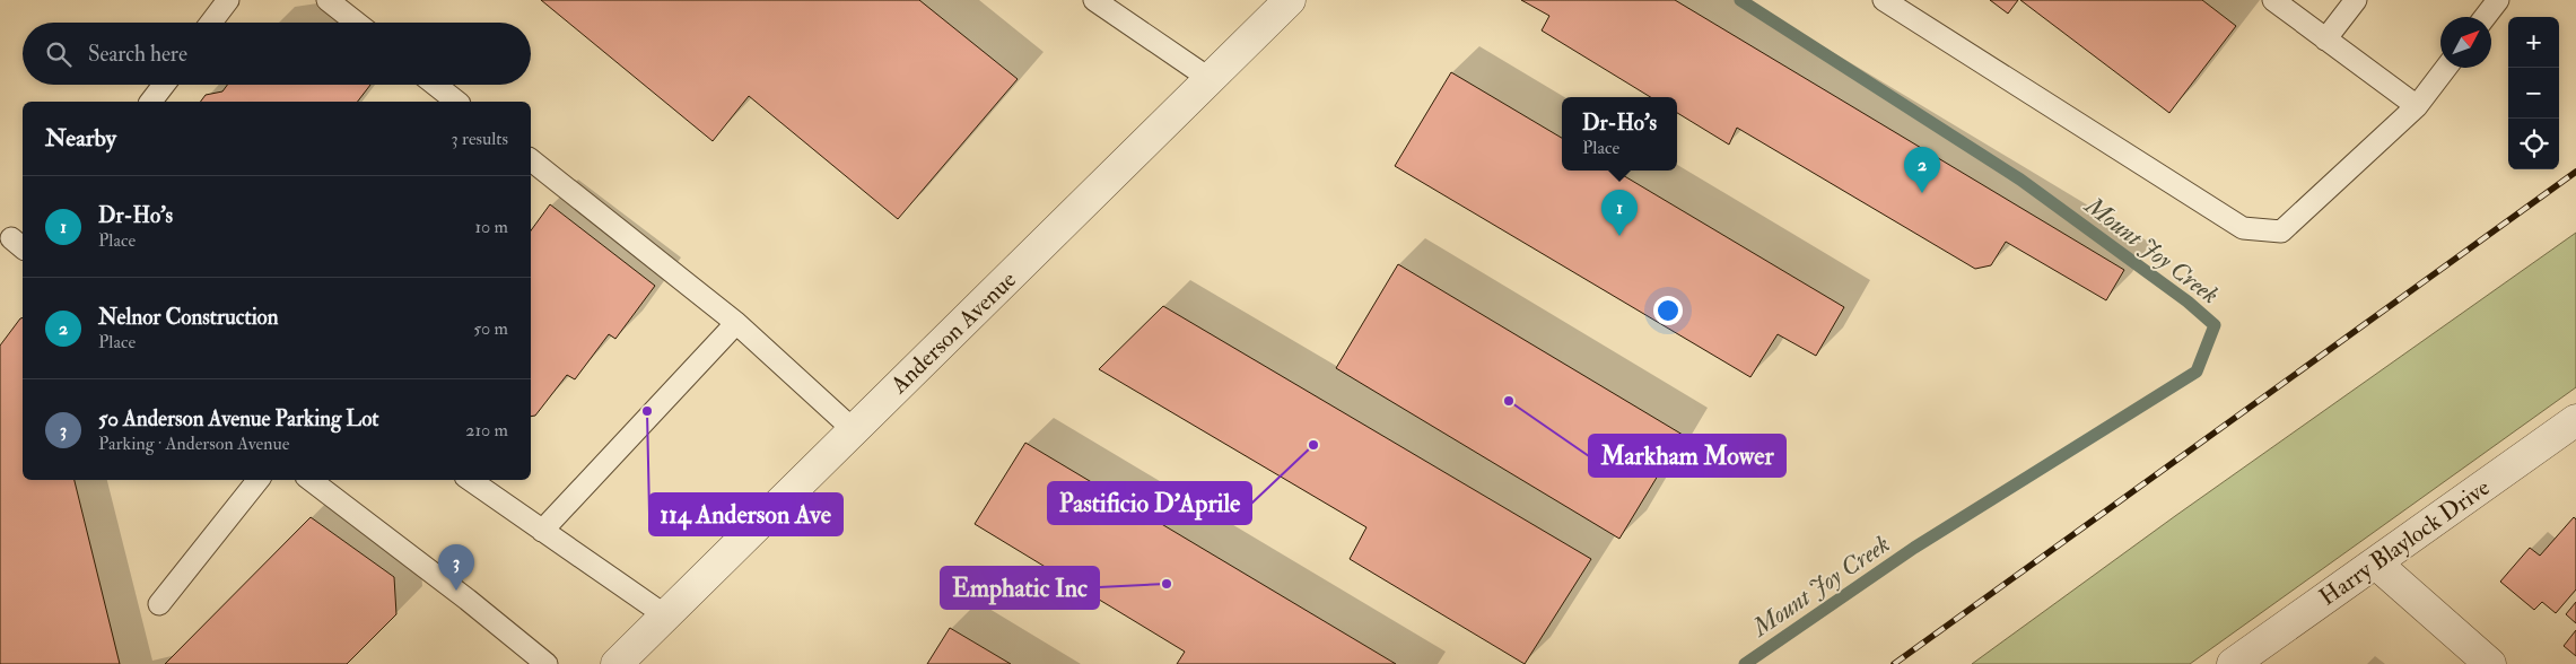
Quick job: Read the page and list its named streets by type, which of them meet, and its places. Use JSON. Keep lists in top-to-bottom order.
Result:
{
  "streets": {
    "street": ["Anderson Avenue", "Harry Blaylock Drive"]
  },
  "water": ["Mount Joy Creek"],
  "places": [
    "Markham Mower",
    "114 Anderson Ave",
    "Pastificio D'Aprile",
    "Emphatic Inc"
  ],
  "north": "top right",
  "page": {
    "map_buttons": ["+", "−"],
    "search": "Search here",
    "popup": ["Dr-Ho's", "Place"],
    "heading": ["Nearby", "3 results"],
    "pins": ["2", "1", "3"],
    "list": [
      {
        "mark": "1",
        "name": "Dr-Ho's",
        "note": "Place",
        "value": "10 m"
      },
      {
        "mark": "2",
        "name": "Nelnor Construction",
        "note": "Place",
        "value": "50 m"
      },
      {
        "mark": "3",
        "name": "50 Anderson Avenue Parking Lot",
        "note": "Parking · Anderson Avenue",
        "value": "210 m"
      }
    ]
  }
}
